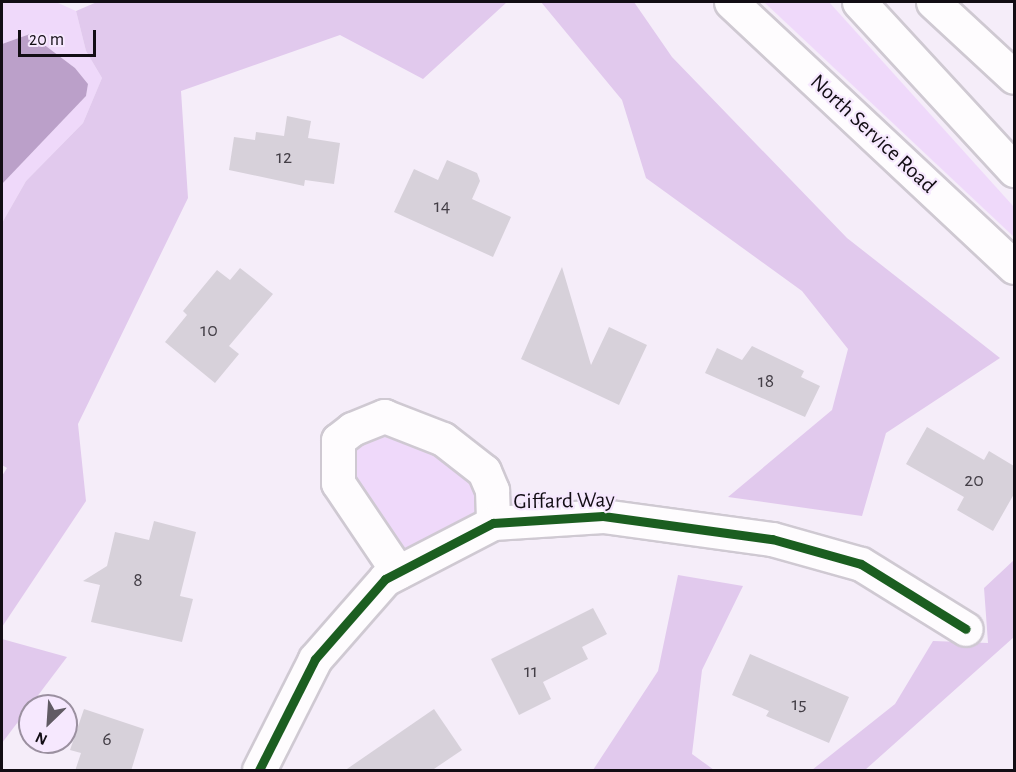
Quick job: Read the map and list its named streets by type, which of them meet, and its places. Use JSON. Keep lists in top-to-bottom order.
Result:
{
  "streets": {
    "main road": ["North Service Road", "Giffard Way"]
  },
  "house_numbers": [
    "12",
    "14",
    "10",
    "18",
    "20",
    "8",
    "11",
    "15",
    "6"
  ],
  "scale_bar": "20 m",
  "north": "bottom left"
}
